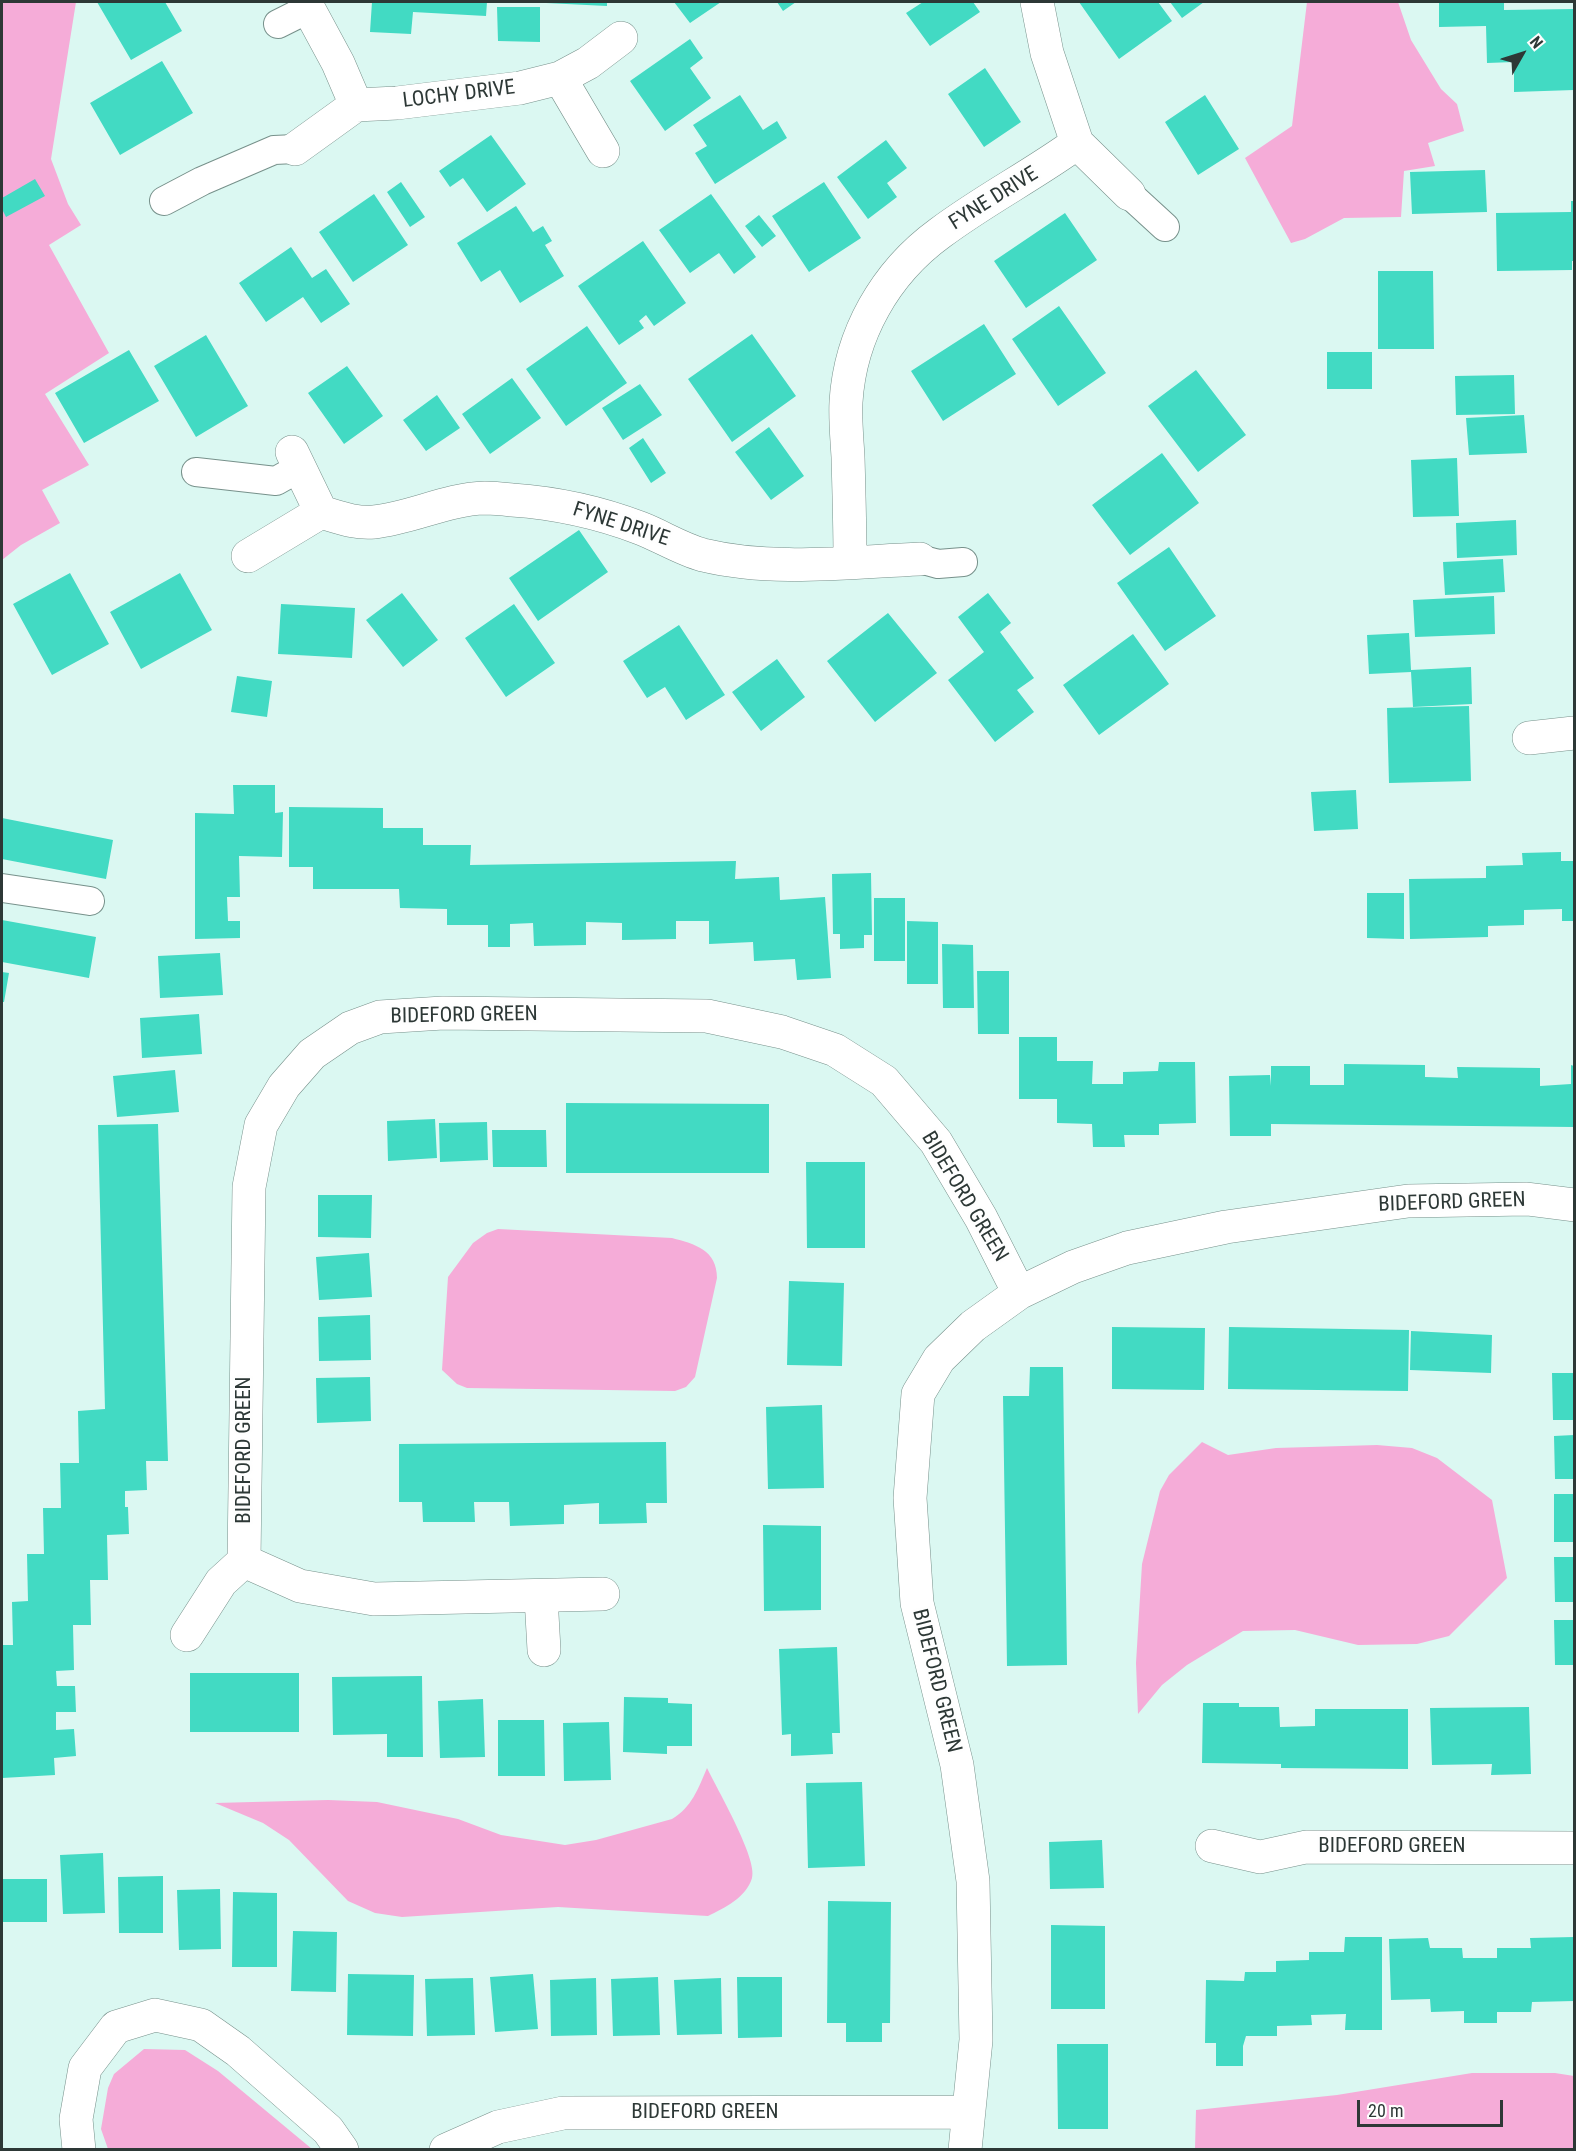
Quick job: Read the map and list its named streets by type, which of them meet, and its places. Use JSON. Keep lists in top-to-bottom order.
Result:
{
  "streets": {
    "street": ["LOCHY DRIVE", "FYNE DRIVE", "BIDEFORD GREEN"]
  },
  "scale_bar": "20 m",
  "north": "top right"
}
